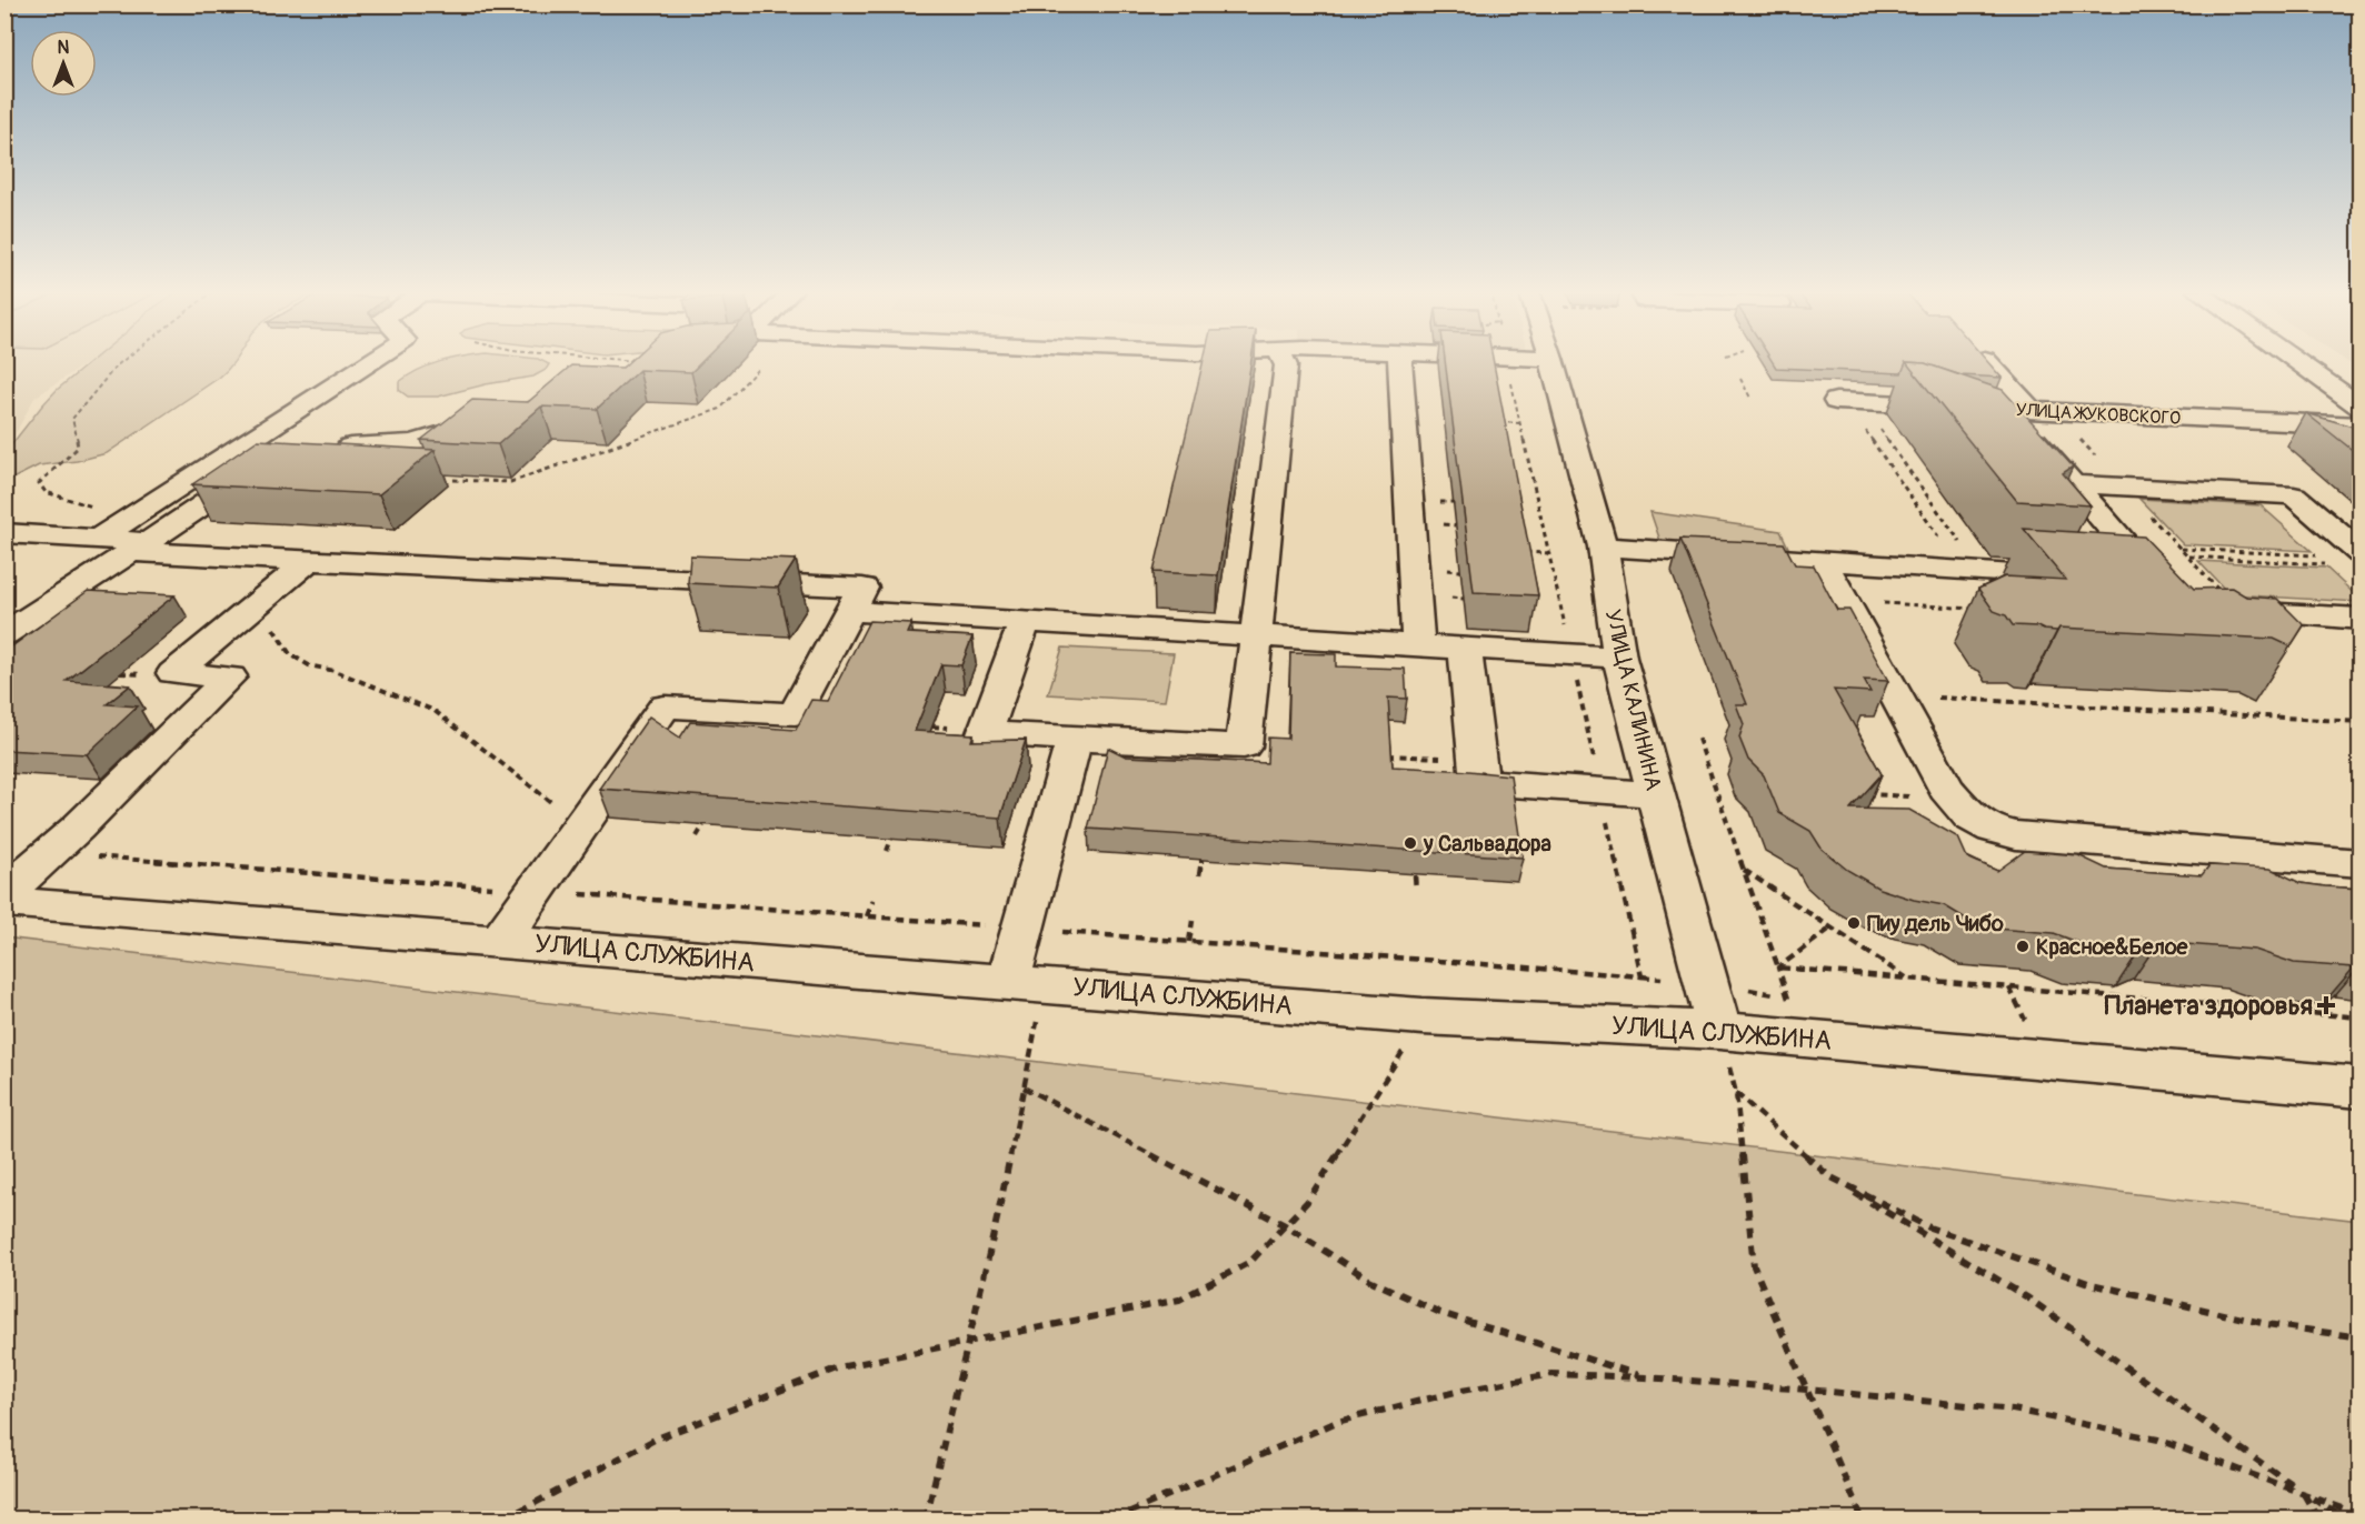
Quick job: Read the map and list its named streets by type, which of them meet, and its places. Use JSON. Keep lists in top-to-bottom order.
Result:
{
  "streets": {
    "street": ["УЛИЦА ЖУКОВСКОГО", "УЛИЦА КАЛИНИНА", "УЛИЦА СЛУЖБИНА"]
  },
  "crossings": [
    ["УЛИЦА КАЛИНИНА", "УЛИЦА СЛУЖБИНА"]
  ],
  "places": {
    "other": ["у Сальвадора", "Пиу дель Чибо", "Красное&Белое"],
    "health": ["Планета здоровья"]
  },
  "north": "top"
}
